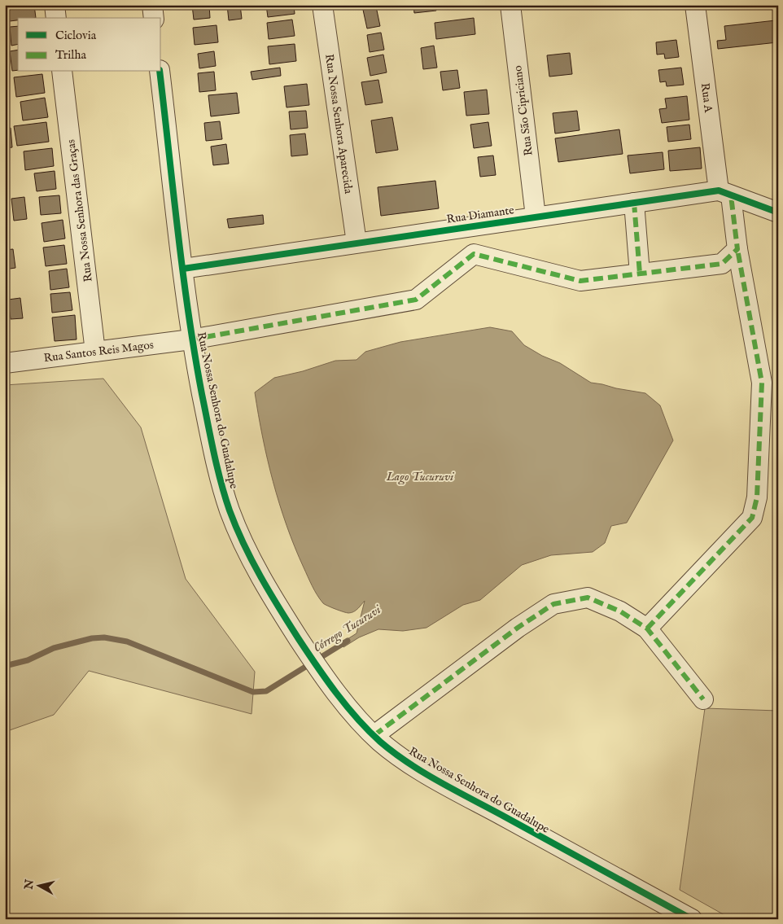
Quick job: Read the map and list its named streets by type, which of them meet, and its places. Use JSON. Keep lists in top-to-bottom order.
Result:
{
  "streets": {
    "street": [
      "Rua A",
      "Rua São Cipriciano",
      "Rua Nossa Senhora Aparecida",
      "Rua Nossa Senhora das Graças",
      "Rua Diamante",
      "Rua Santos Reis Magos",
      "Rua Nossa Senhora do Guadalupe"
    ]
  },
  "crossings": [
    ["Rua A", "Rua Diamante"],
    ["Rua São Cipriciano", "Rua Diamante"],
    ["Rua Nossa Senhora Aparecida", "Rua Diamante"],
    ["Rua Nossa Senhora das Graças", "Rua Santos Reis Magos"],
    ["Rua Diamante", "Rua Nossa Senhora do Guadalupe"],
    ["Rua Santos Reis Magos", "Rua Nossa Senhora do Guadalupe"]
  ],
  "water": ["Lago Tucuruvi", "Córrego Tucuruvi"],
  "legend": ["Ciclovia", "Trilha"],
  "north": "left"
}
